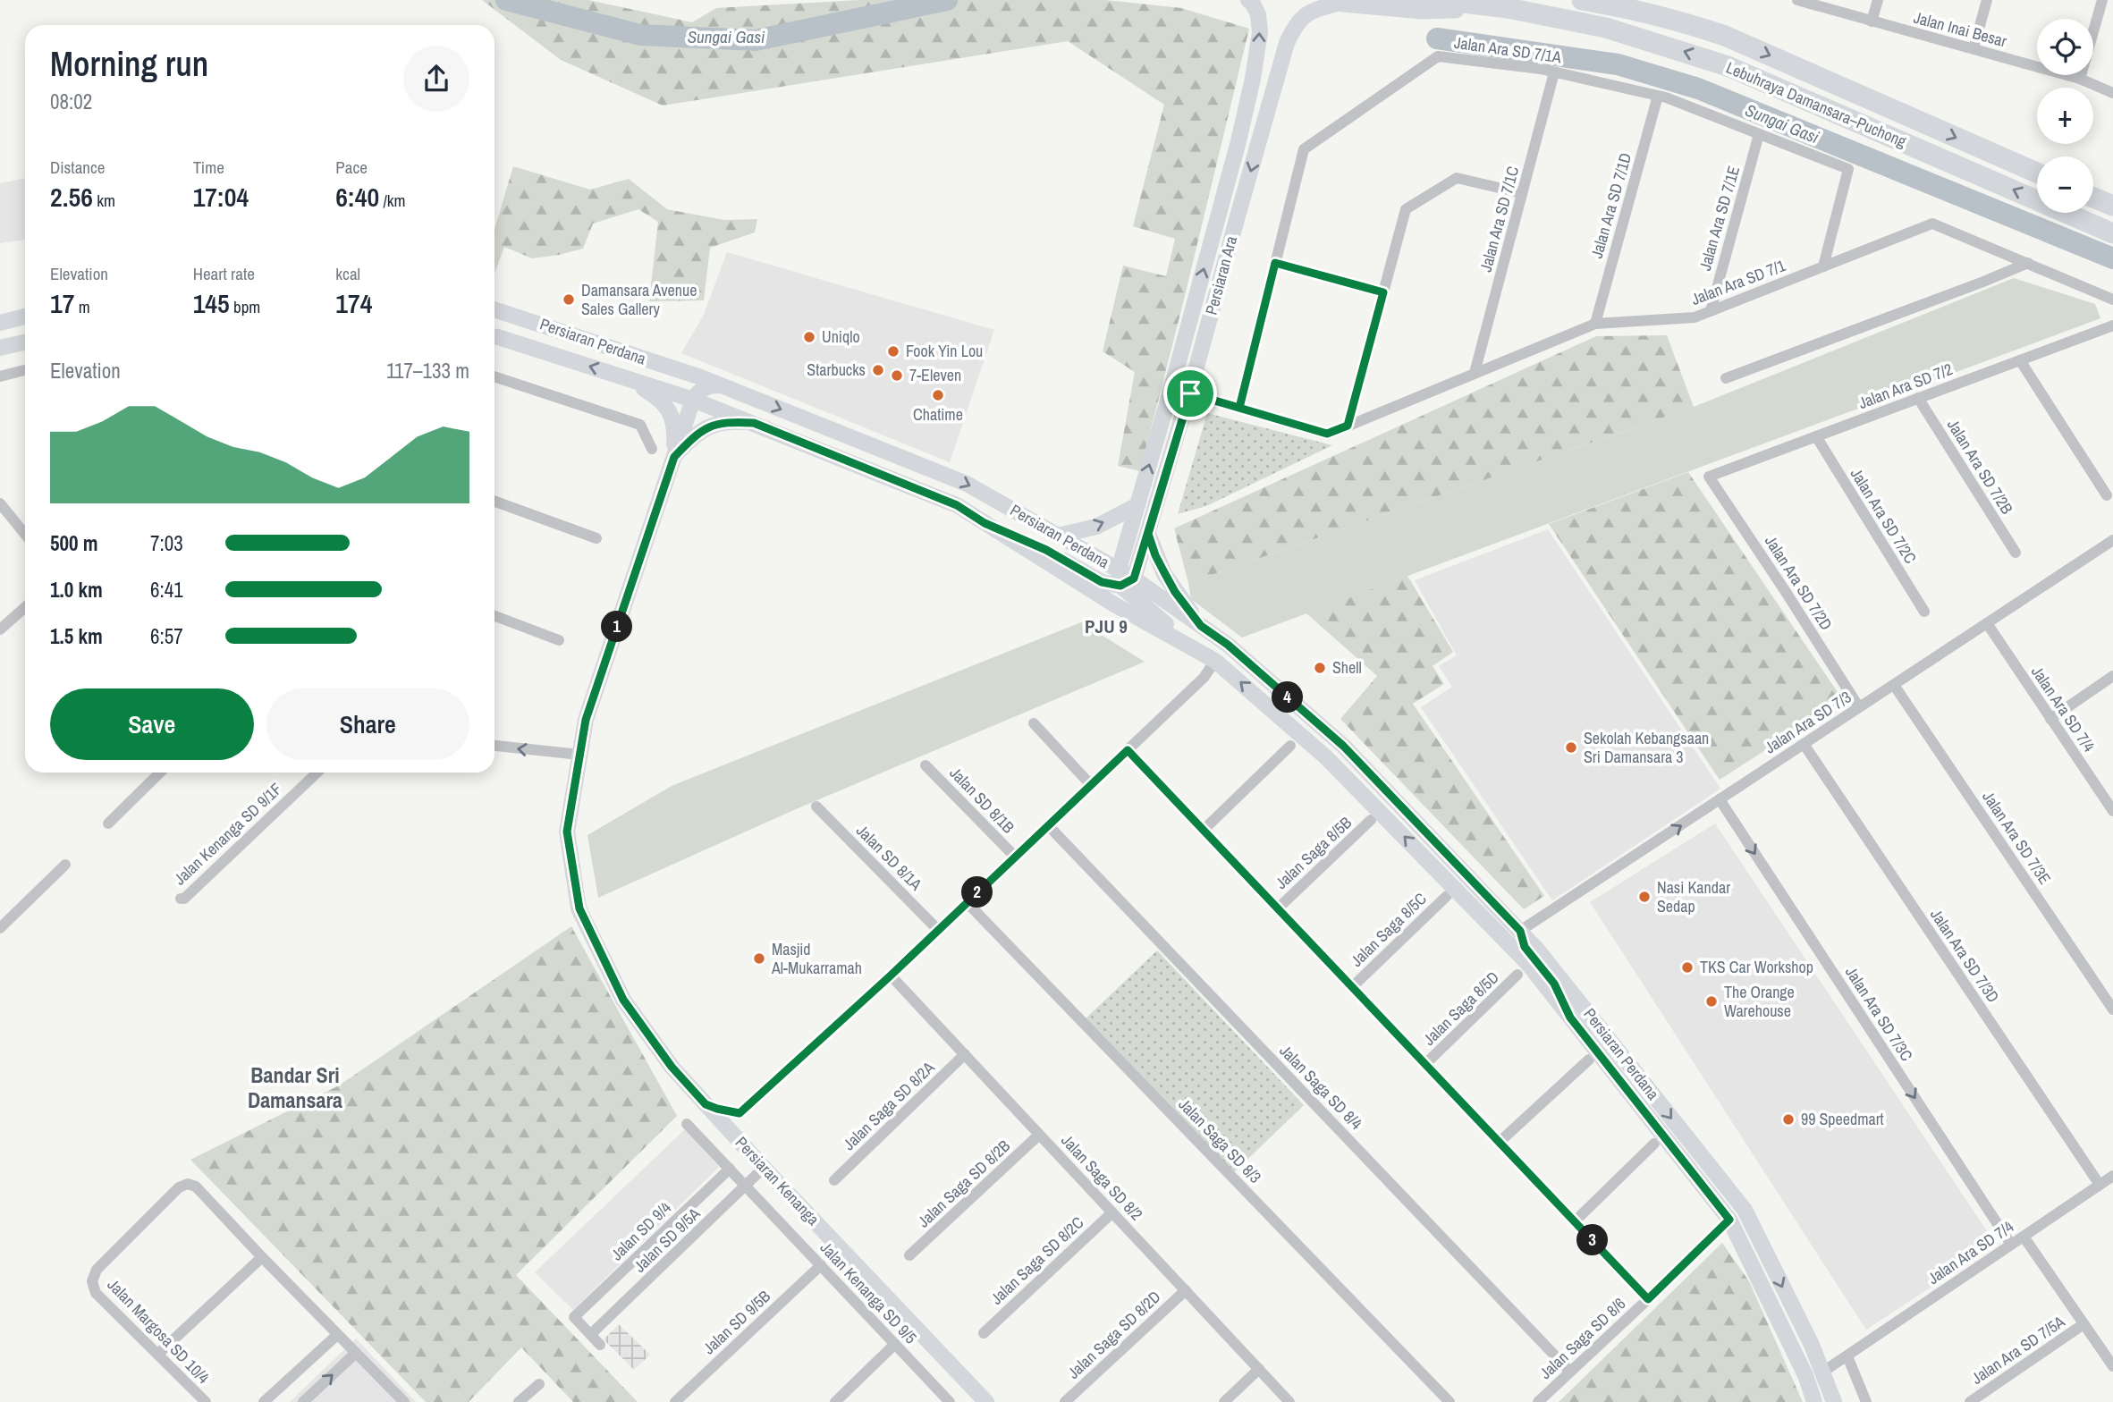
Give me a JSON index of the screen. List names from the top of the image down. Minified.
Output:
{"streets":{"highway":["Lebuhraya Damansara–Puchong"],"main road":["Persiaran Ara","Persiaran Perdana","Persiaran Kenanga"],"street":["Jalan Inai Besar","Jalan Ara SD 7/1A","Jalan Ara SD 7/1D","Jalan Ara SD 7/1E","Jalan Ara SD 7/1C","Jalan Ara SD 7/1","Jalan Ara SD 7/2","Jalan Ara SD 7/2B","Jalan Ara SD 7/2C","Jalan Ara SD 7/2D","Jalan Ara SD 7/4","Jalan Ara SD 7/3","Jalan SD 8/1B","Jalan Kenanga SD 9/1F","Jalan Ara SD 7/3E","Jalan Saga 8/5B","Jalan SD 8/1A","Jalan Saga 8/5C","Jalan Ara SD 7/3D","Jalan Saga 8/5D","Jalan Ara SD 7/3C","Jalan Saga SD 8/4","Jalan Saga SD 8/2A","Jalan Saga SD 8/3","Jalan Saga SD 8/2","Jalan Saga SD 8/2B","Jalan SD 9/4","Jalan SD 9/5A","Jalan Saga SD 8/2C","Jalan Kenanga SD 9/5","Jalan SD 9/5B","Jalan Margosa SD 10/4","Jalan Saga SD 8/2D","Jalan Saga SD 8/6","Jalan Ara SD 7/5A"]},"crossings":[["Jalan Ara SD 7/1A","Jalan Ara SD 7/1D"],["Jalan Ara SD 7/1A","Jalan Ara SD 7/1E"],["Jalan Ara SD 7/1A","Jalan Ara SD 7/1C"],["Jalan Ara SD 7/1A","Jalan Ara SD 7/1"],["Jalan Ara SD 7/1D","Jalan Ara SD 7/1"],["Jalan Ara SD 7/1E","Jalan Ara SD 7/1"],["Jalan Ara SD 7/1C","Jalan Ara SD 7/1"],["Persiaran Ara","Jalan Ara SD 7/1"],["Persiaran Ara","Persiaran Perdana"],["Persiaran Perdana","Jalan Ara SD 7/4"],["Persiaran Perdana","Jalan Ara SD 7/3"],["Persiaran Perdana","Jalan Saga 8/5C"],["Persiaran Perdana","Persiaran Kenanga"],["Persiaran Perdana","Jalan Saga SD 8/6"],["Jalan Ara SD 7/2","Jalan Ara SD 7/2B"],["Jalan Ara SD 7/2","Jalan Ara SD 7/2C"],["Jalan Ara SD 7/2","Jalan Ara SD 7/2D"],["Jalan Ara SD 7/2D","Jalan Ara SD 7/3"],["Jalan Ara SD 7/4","Jalan Ara SD 7/3"],["Jalan Ara SD 7/4","Jalan Ara SD 7/3D"],["Jalan Ara SD 7/4","Jalan Ara SD 7/3C"],["Jalan Ara SD 7/3","Jalan Ara SD 7/3E"],["Jalan Ara SD 7/3","Jalan Ara SD 7/3D"],["Jalan Ara SD 7/3","Jalan Ara SD 7/3C"],["Jalan Saga SD 8/4","Jalan Saga SD 8/6"],["Jalan Saga SD 8/2A","Jalan Saga SD 8/2"],["Jalan Saga SD 8/2","Jalan Saga SD 8/2B"],["Jalan Saga SD 8/2","Jalan Saga SD 8/2C"],["Jalan Saga SD 8/2","Jalan Saga SD 8/2D"],["Persiaran Kenanga","Jalan SD 9/5A"],["Jalan SD 9/4","Jalan SD 9/5A"],["Jalan SD 9/4","Jalan Kenanga SD 9/5"],["Jalan SD 9/5A","Jalan Kenanga SD 9/5"],["Jalan Kenanga SD 9/5","Jalan SD 9/5B"]],"one_way":["Jalan Ara SD 7/3C"],"districts":["PJU 9","Bandar Sri Damansara"],"water":["Sungai Gasi"],"places":["Damansara Avenue Sales Gallery","Uniqlo","Fook Yin Lou","Starbucks","7-Eleven","Chatime","Shell","Sekolah Kebangsaan Sri Damansara 3","Nasi Kandar Sedap","Masjid Al-Mukarramah","TKS Car Workshop","The Orange Warehouse","99 Speedmart"],"page":{"map_buttons":["+","−"],"heading":["Morning run","08:02"],"stats":[["Distance","2.56 km"],["Time","17:04"],["Pace","6:40 /km"],["Elevation","17 m"],["Heart rate","145 bpm"],["kcal","174"]],"chart":["Elevation","117–133 m"],"list":[{"name":"500 m","note":"7:03"},{"name":"1.0 km","note":"6:41"},{"name":"1.5 km","note":"6:57"}],"pins":["1","4","2","3"],"buttons":["Save","Share"]}}
